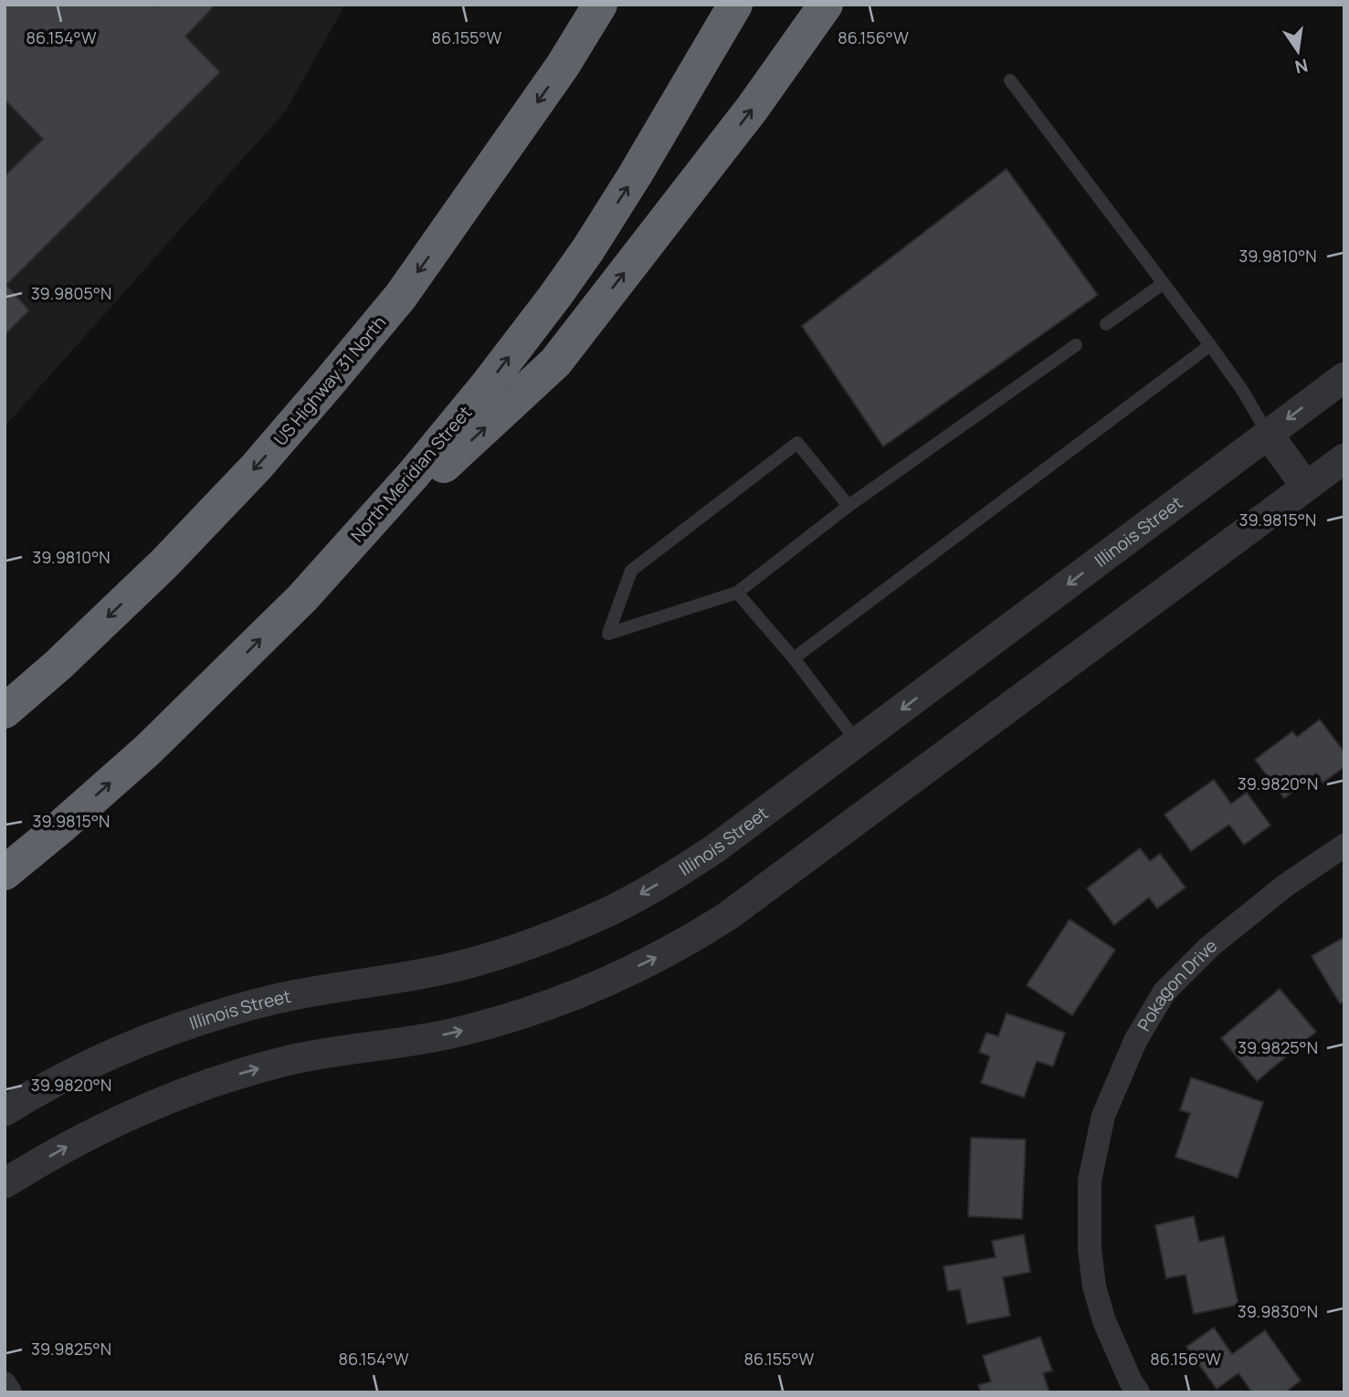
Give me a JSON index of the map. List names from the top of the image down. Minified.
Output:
{"streets":{"highway":["US Highway 31 North","North Meridian Street"],"street":["Illinois Street","Pokagon Drive"]},"north":"bottom","coordinates":["86.154°W","86.155°W","86.156°W","39.9810°N","39.9805°N","39.9815°N","39.9820°N","39.9825°N","39.9830°N"]}
